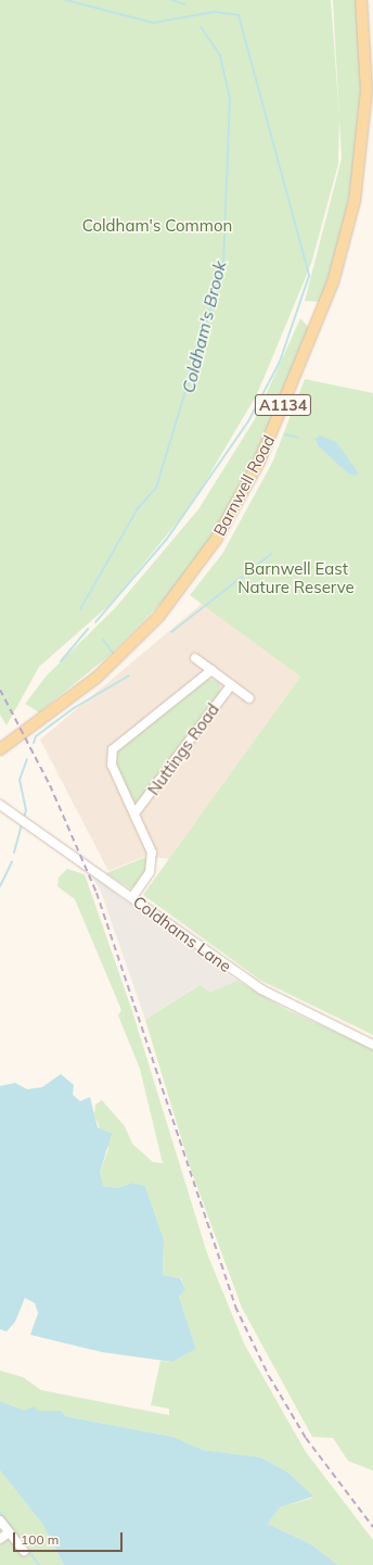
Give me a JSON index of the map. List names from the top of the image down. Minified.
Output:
{"streets":{"main road":["A1134","Barnwell Road"],"street":["Nuttings Road","Coldhams Lane"]},"crossings":[["Nuttings Road","Coldhams Lane"]],"water":["Coldham's Brook"],"parks":["Coldham's Common","Barnwell East Nature Reserve"],"scale_bar":"100 m"}
